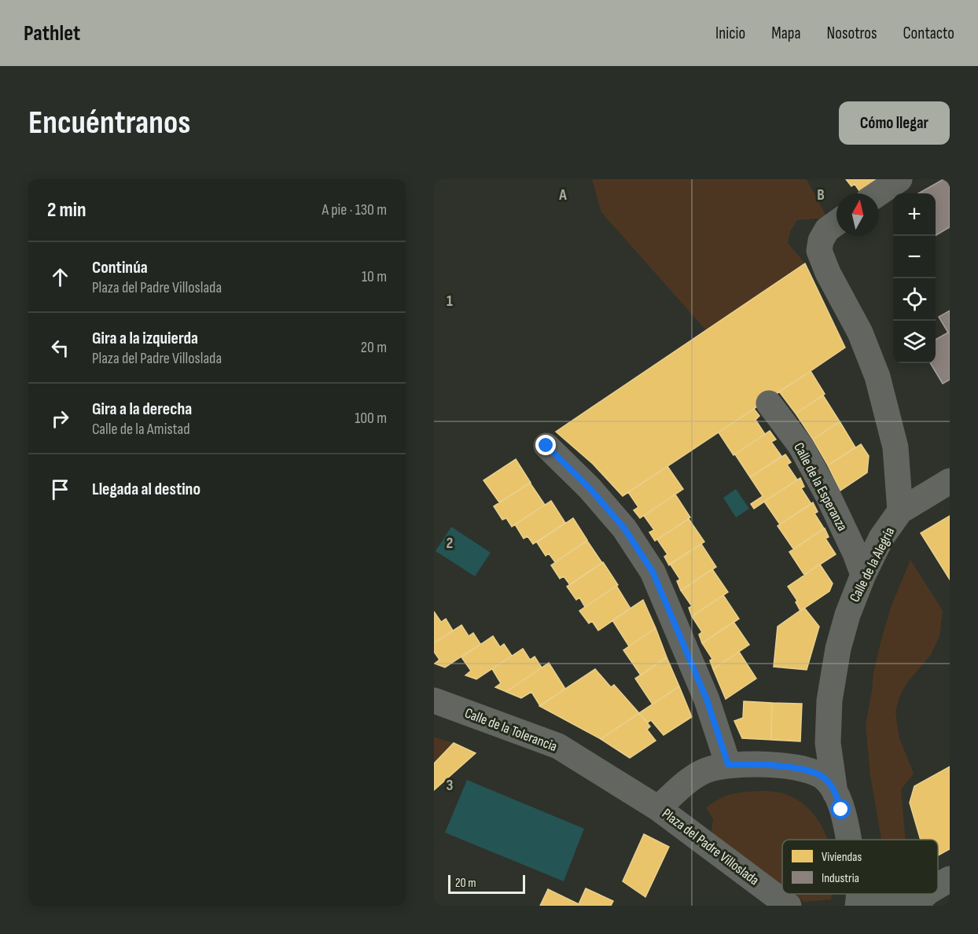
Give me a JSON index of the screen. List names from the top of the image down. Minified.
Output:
{"streets":{"street":["Calle de la Esperanza","Calle de la Alegría","Calle de la Tolerancia","Plaza del Padre Villoslada"]},"crossings":[["Calle de la Esperanza","Calle de la Alegría"],["Calle de la Alegría","Plaza del Padre Villoslada"],["Calle de la Tolerancia","Plaza del Padre Villoslada"]],"legend":["Viviendas","Industria"],"scale_bar":"20 m","north":"top","page":{"header":"Pathlet","nav":["Inicio","Mapa","Nosotros","Contacto"],"buttons":"Cómo llegar","title":"Encuéntranos","heading":["2 min","A pie · 130 m"],"map_buttons":["+","−"],"list":[["Continúa","Plaza del Padre Villoslada","10 m"],["Gira a la izquierda","Plaza del Padre Villoslada","20 m"],["Gira a la derecha","Calle de la Amistad","100 m"],"Llegada al destino"],"scale":"20 m"},"grid":{"columns":["A","B"],"rows":["1","2","3"]}}
